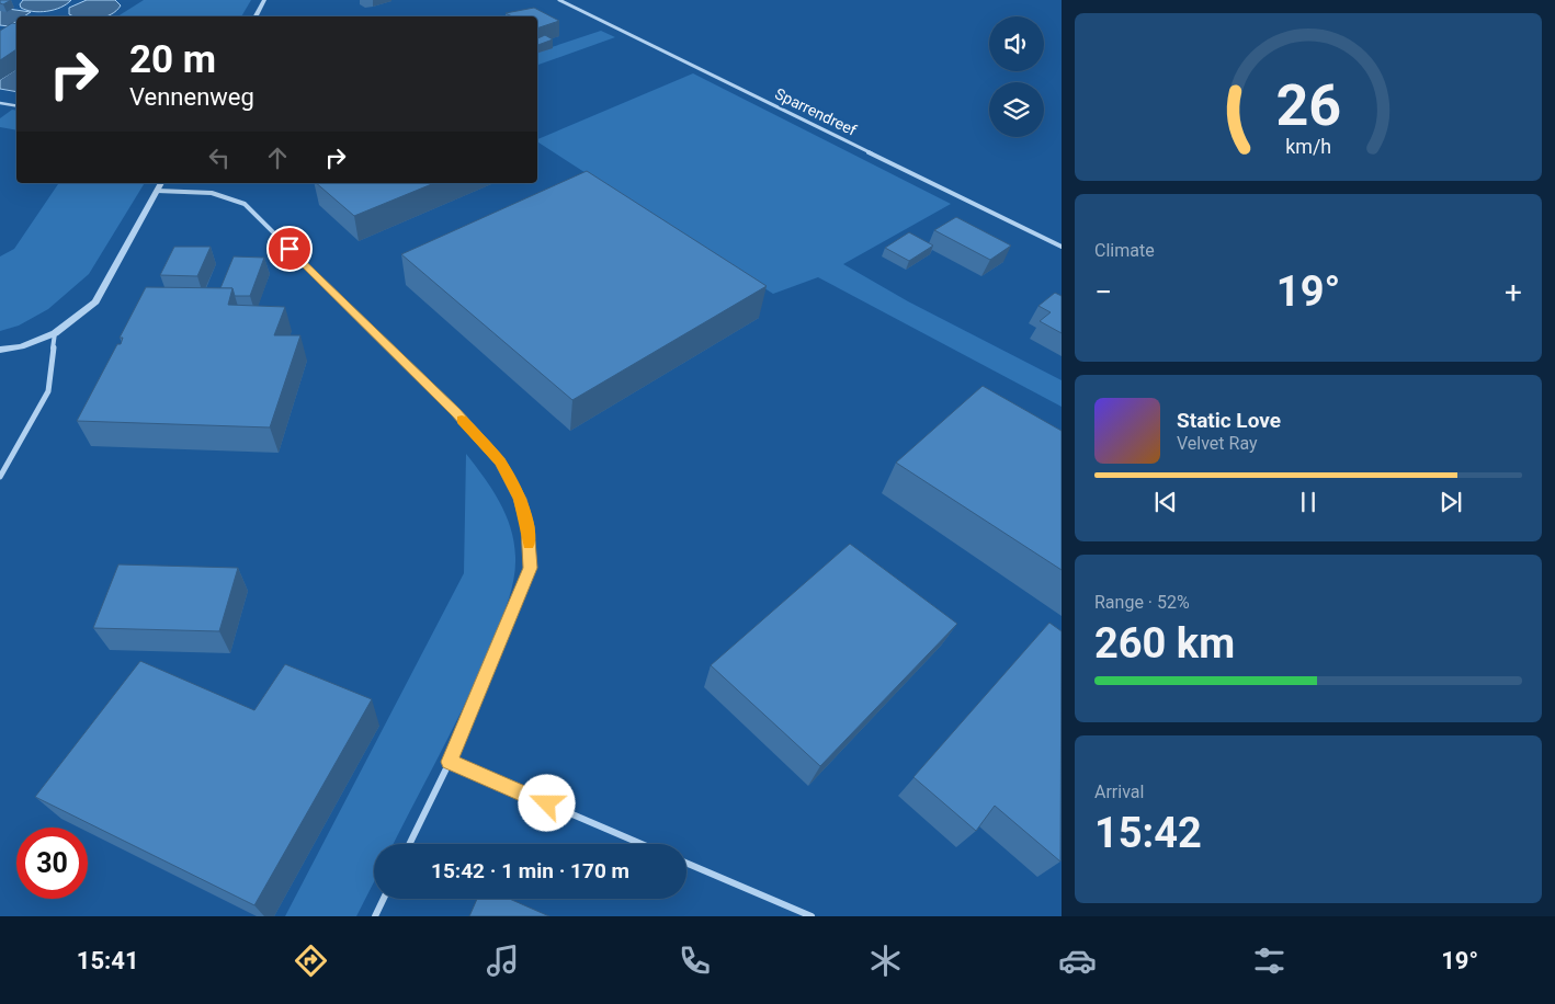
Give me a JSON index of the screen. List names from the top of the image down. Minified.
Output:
{"streets":{"street":["Sparrendreef"]},"page":{"turn":["20 m","Vennenweg"],"tile":["Climate",["Range · 52%","260 km"],["Arrival","15:42"]],"heat":["−","19°","+"],"song":["Static Love","Velvet Ray"],"limit":"30","trip":"15:42 · 1 min · 170 m","tabs":["15:41","19°"],"gauge":["26","km/h"]}}
